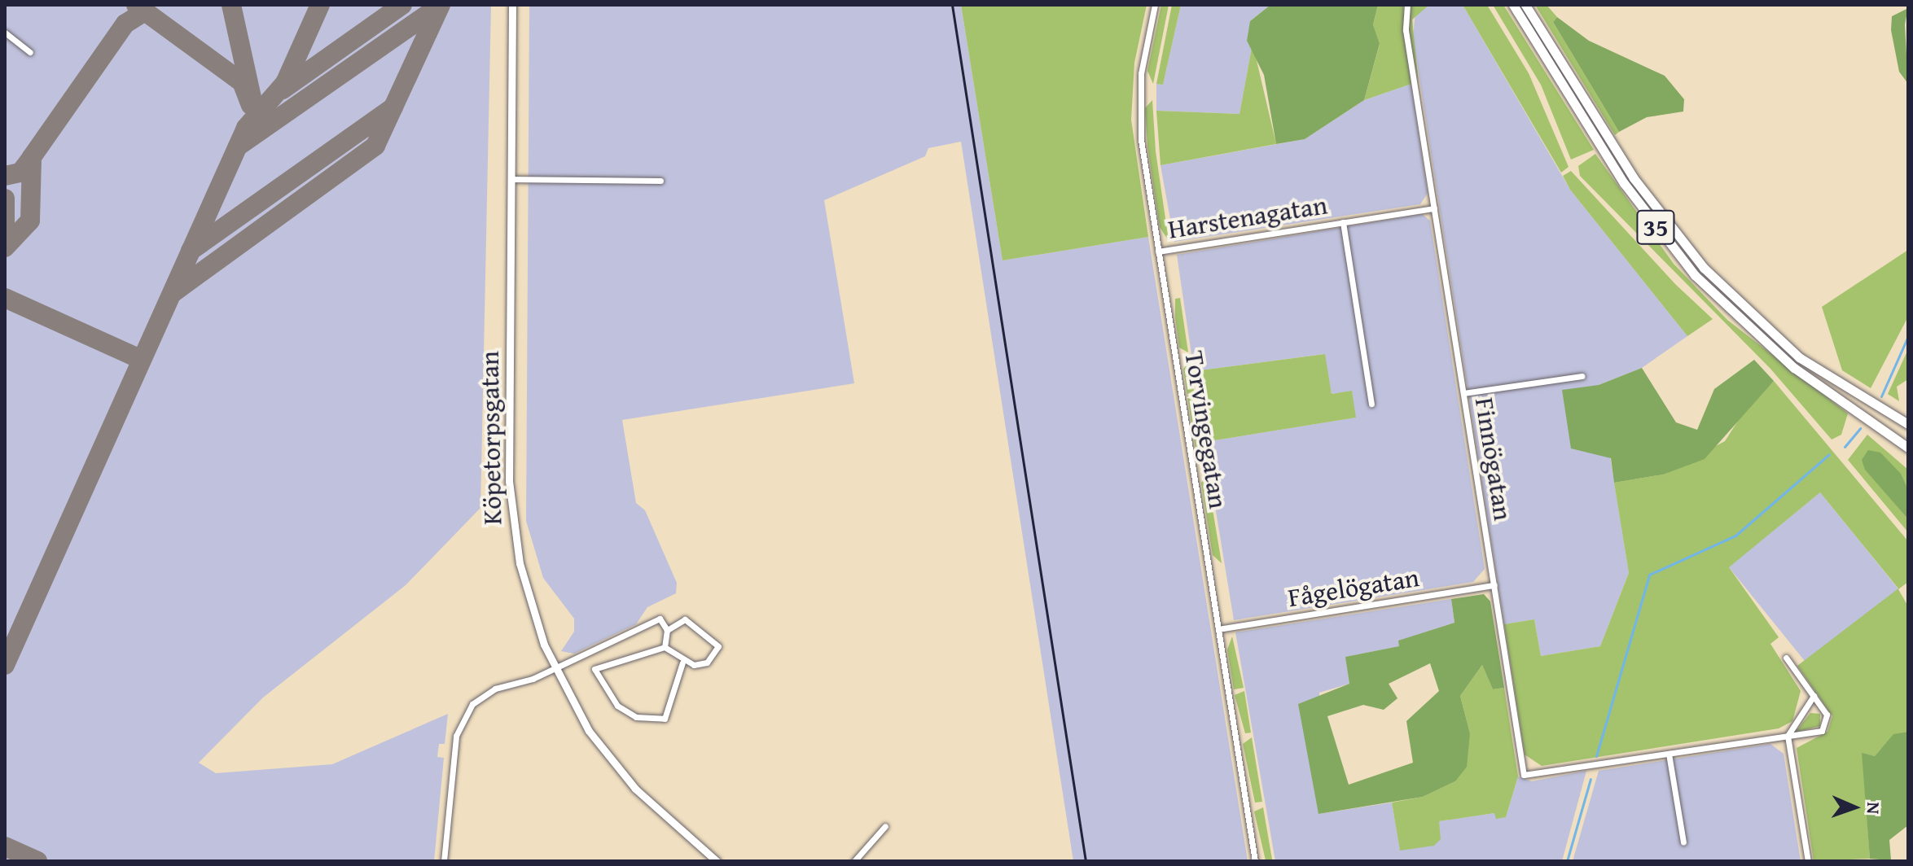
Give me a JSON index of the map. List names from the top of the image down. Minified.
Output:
{"streets":{"main road":["35"],"street":["Harstenagatan","Torvingegatan","Köpetorpsgatan","Finnögatan","Fågelögatan"]},"crossings":[["Harstenagatan","Torvingegatan"],["Harstenagatan","Finnögatan"],["Torvingegatan","Fågelögatan"],["Finnögatan","Fågelögatan"]],"north":"right"}
